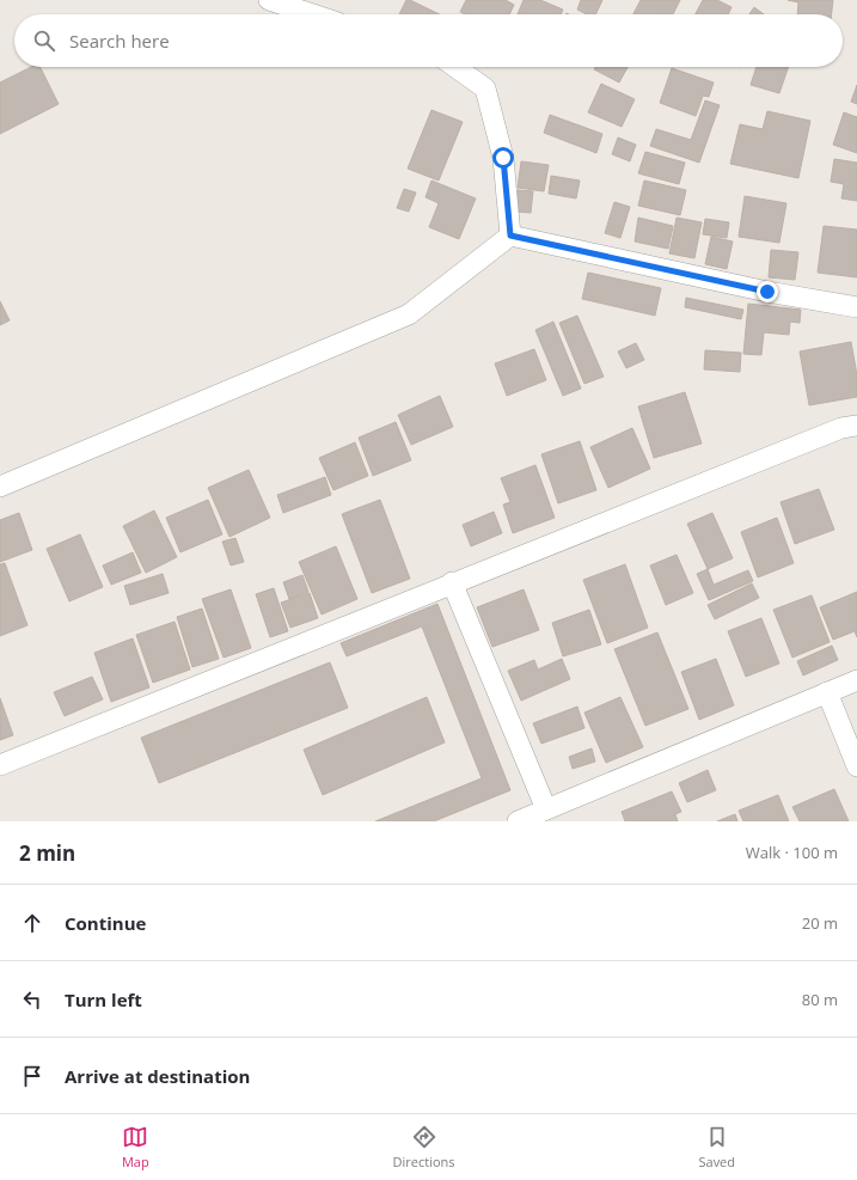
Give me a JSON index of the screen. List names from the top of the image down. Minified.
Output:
{"page":{"search":"Search here","heading":["2 min","Walk · 100 m"],"list":[["Continue","20 m"],["Turn left","80 m"],"Arrive at destination"],"nav":["Map","Directions","Saved"]}}
